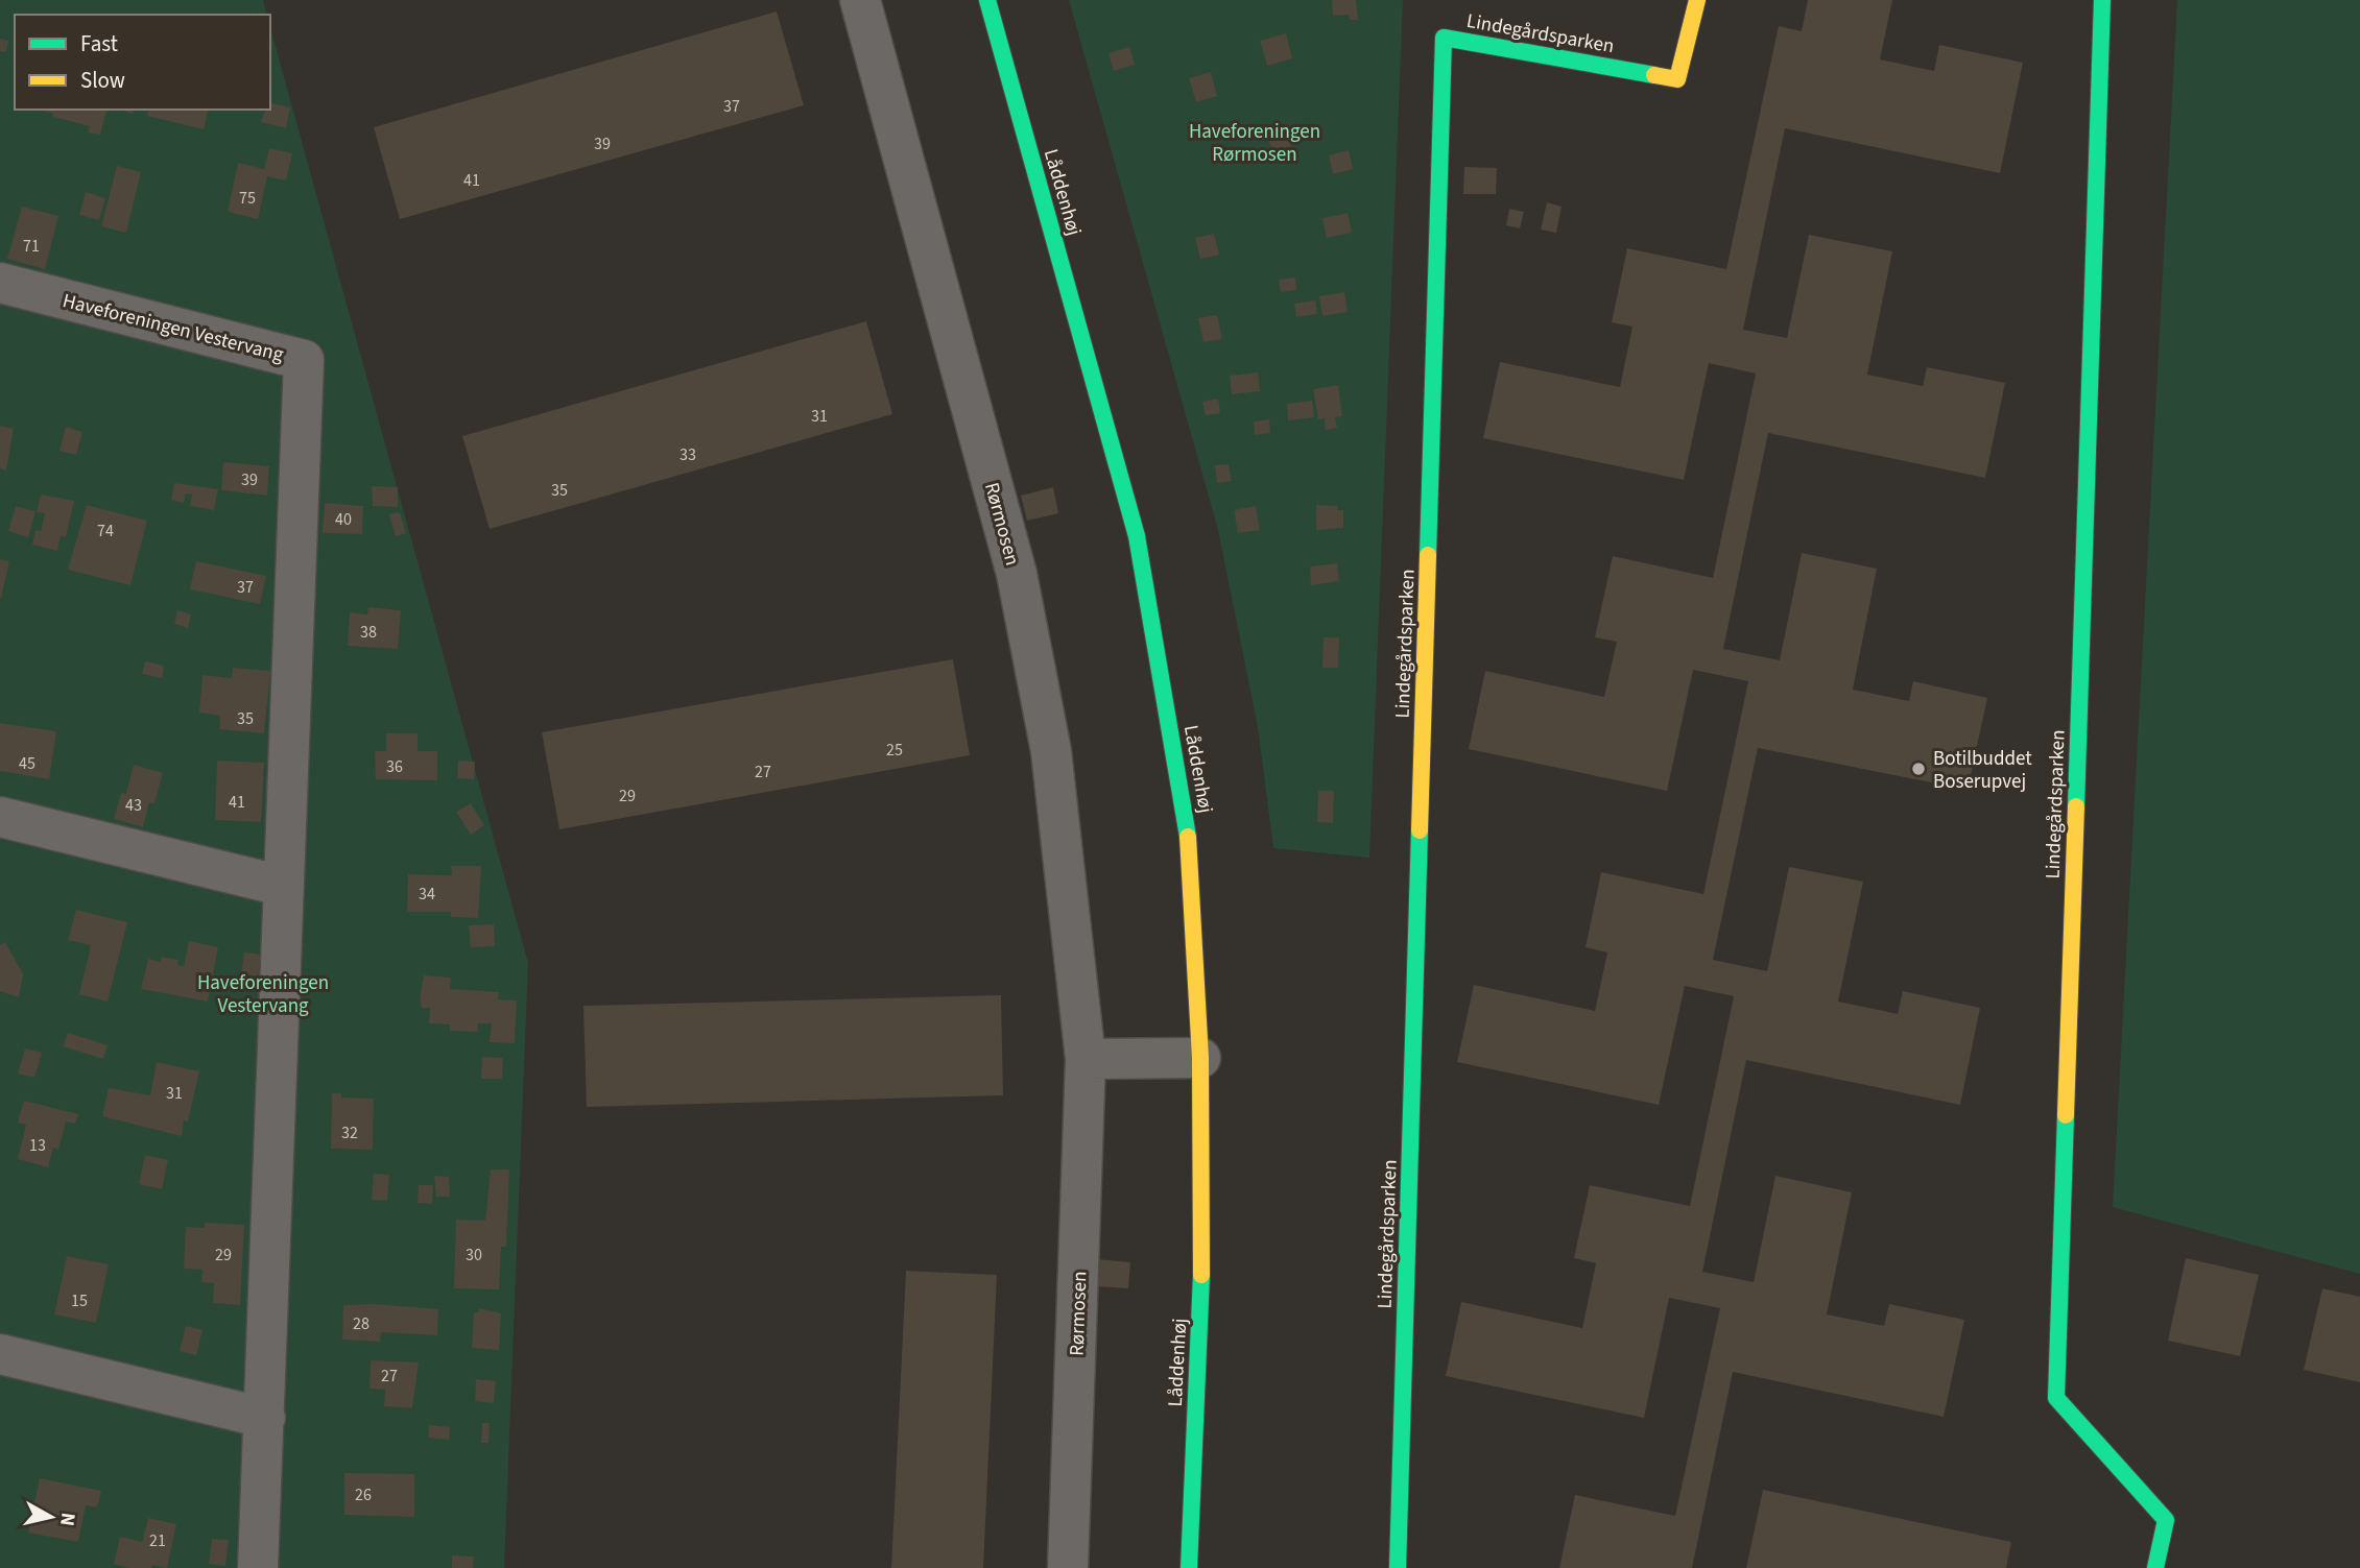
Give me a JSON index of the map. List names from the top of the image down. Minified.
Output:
{"streets":{"street":["Lindegårdsparken","Låddenhøj","Haveforeningen Vestervang","Rørmosen"]},"parks":["Haveforeningen Rørmosen","Haveforeningen Vestervang"],"places":["Botilbuddet Boserupvej"],"house_numbers":["37","39","41","75","71","31","33","39","35","40","74","37","38","35","25","45","36","27","29","41","43","34","31","32","13","29","30","15","28","27","26","21"],"legend":["Fast","Slow"],"north":"right"}
